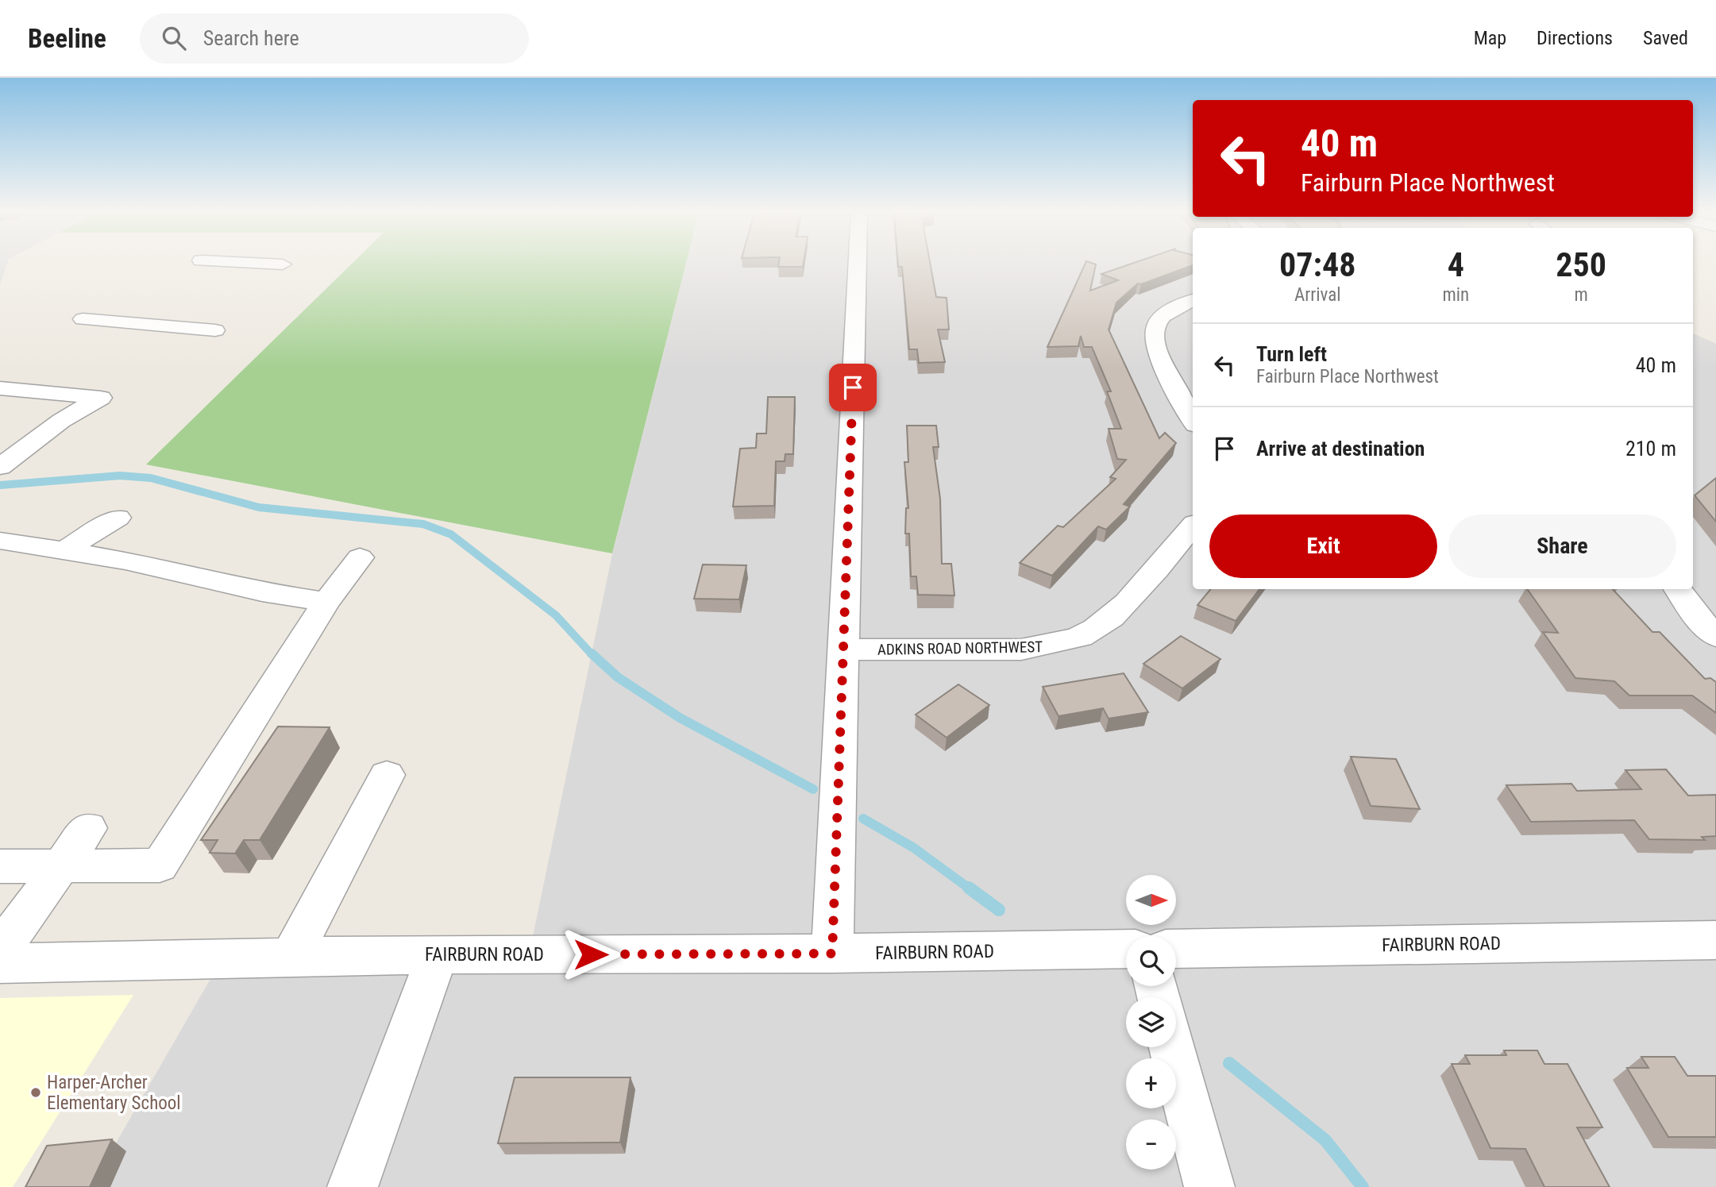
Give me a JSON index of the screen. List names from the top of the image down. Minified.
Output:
{"streets":{"street":["ADKINS ROAD NORTHWEST","FAIRBURN ROAD"]},"places":["Harper-Archer Elementary School"],"north":"right","page":{"header":"Beeline","search":"Search here","nav":["Map","Directions","Saved"],"turn":["40 m","Fairburn Place Northwest"],"eta":["07:48","Arrival","4","min","250","m"],"list":[{"name":"Turn left","note":"Fairburn Place Northwest","value":"40 m"},{"name":"Arrive at destination","value":"210 m"}],"buttons":["Exit","Share"],"map_buttons":["+","−"]}}
